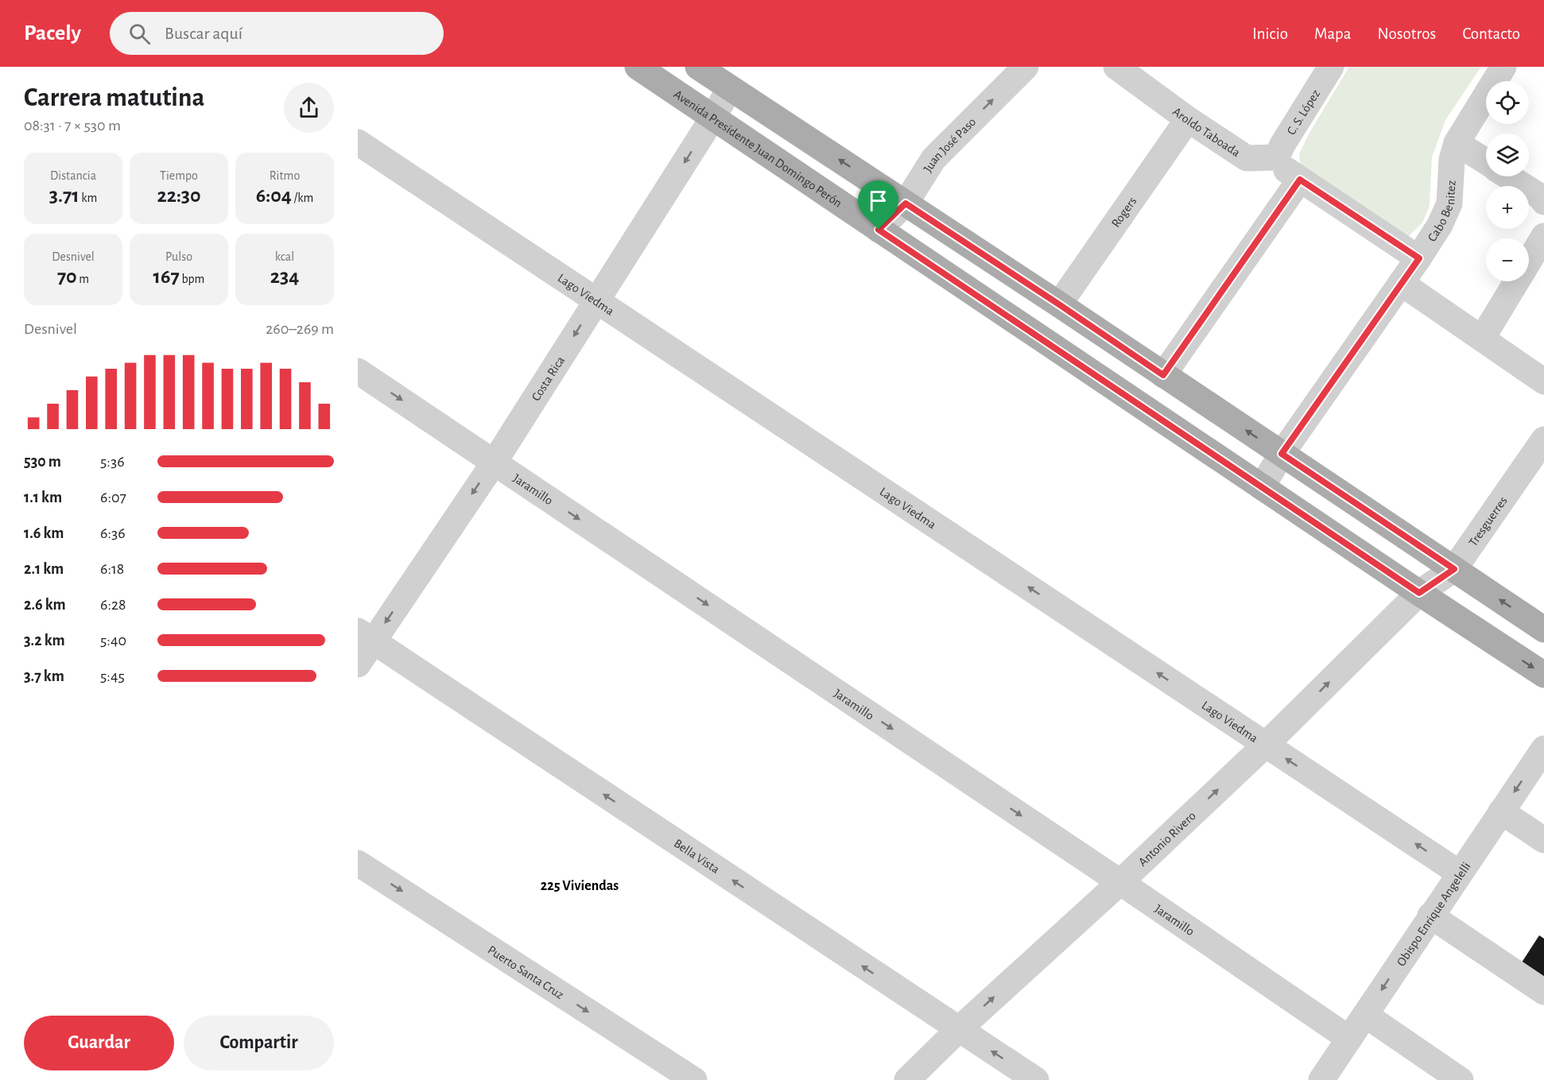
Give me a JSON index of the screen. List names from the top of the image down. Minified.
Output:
{"streets":{"main road":["Avenida Presidente Juan Domingo Perón"],"street":["C. S. López","Aroldo Taboada","Juan José Paso","Cabo Benitez","Rogers","Lago Viedma","Costa Rica","Jaramillo","Tresguerres","Antonio Rivero","Bella Vista","Obispo Enrique Angelelli","Puerto Santa Cruz"]},"crossings":[["C. S. López","Aroldo Taboada"],["Aroldo Taboada","Rogers"],["Juan José Paso","Avenida Presidente Juan Domingo Perón"],["Avenida Presidente Juan Domingo Perón","Cabo Benitez"],["Avenida Presidente Juan Domingo Perón","Costa Rica"],["Avenida Presidente Juan Domingo Perón","Tresguerres"],["Avenida Presidente Juan Domingo Perón","Antonio Rivero"],["Lago Viedma","Costa Rica"],["Lago Viedma","Antonio Rivero"],["Lago Viedma","Obispo Enrique Angelelli"],["Costa Rica","Jaramillo"],["Costa Rica","Bella Vista"],["Jaramillo","Antonio Rivero"],["Jaramillo","Obispo Enrique Angelelli"],["Tresguerres","Antonio Rivero"],["Antonio Rivero","Bella Vista"]],"one_way":["Juan José Paso","Lago Viedma","Costa Rica","Jaramillo","Antonio Rivero","Bella Vista","Obispo Enrique Angelelli","Puerto Santa Cruz"],"districts":["225 Viviendas"],"page":{"header":"Pacely","search":"Buscar aquí","nav":["Inicio","Mapa","Nosotros","Contacto"],"heading":["Carrera matutina","08:31 · 7 × 530 m"],"map_buttons":["+","−"],"stats":[["Distancia","3.71 km"],["Tiempo","22:30"],["Ritmo","6:04 /km"],["Desnivel","70 m"],["Pulso","167 bpm"],["kcal","234"]],"chart":["Desnivel","260–269 m"],"list":[{"name":"530 m","note":"5:36"},{"name":"1.1 km","note":"6:07"},{"name":"1.6 km","note":"6:36"},{"name":"2.1 km","note":"6:18"},{"name":"2.6 km","note":"6:28"},{"name":"3.2 km","note":"5:40"},{"name":"3.7 km","note":"5:45"}],"buttons":["Guardar","Compartir"]}}
